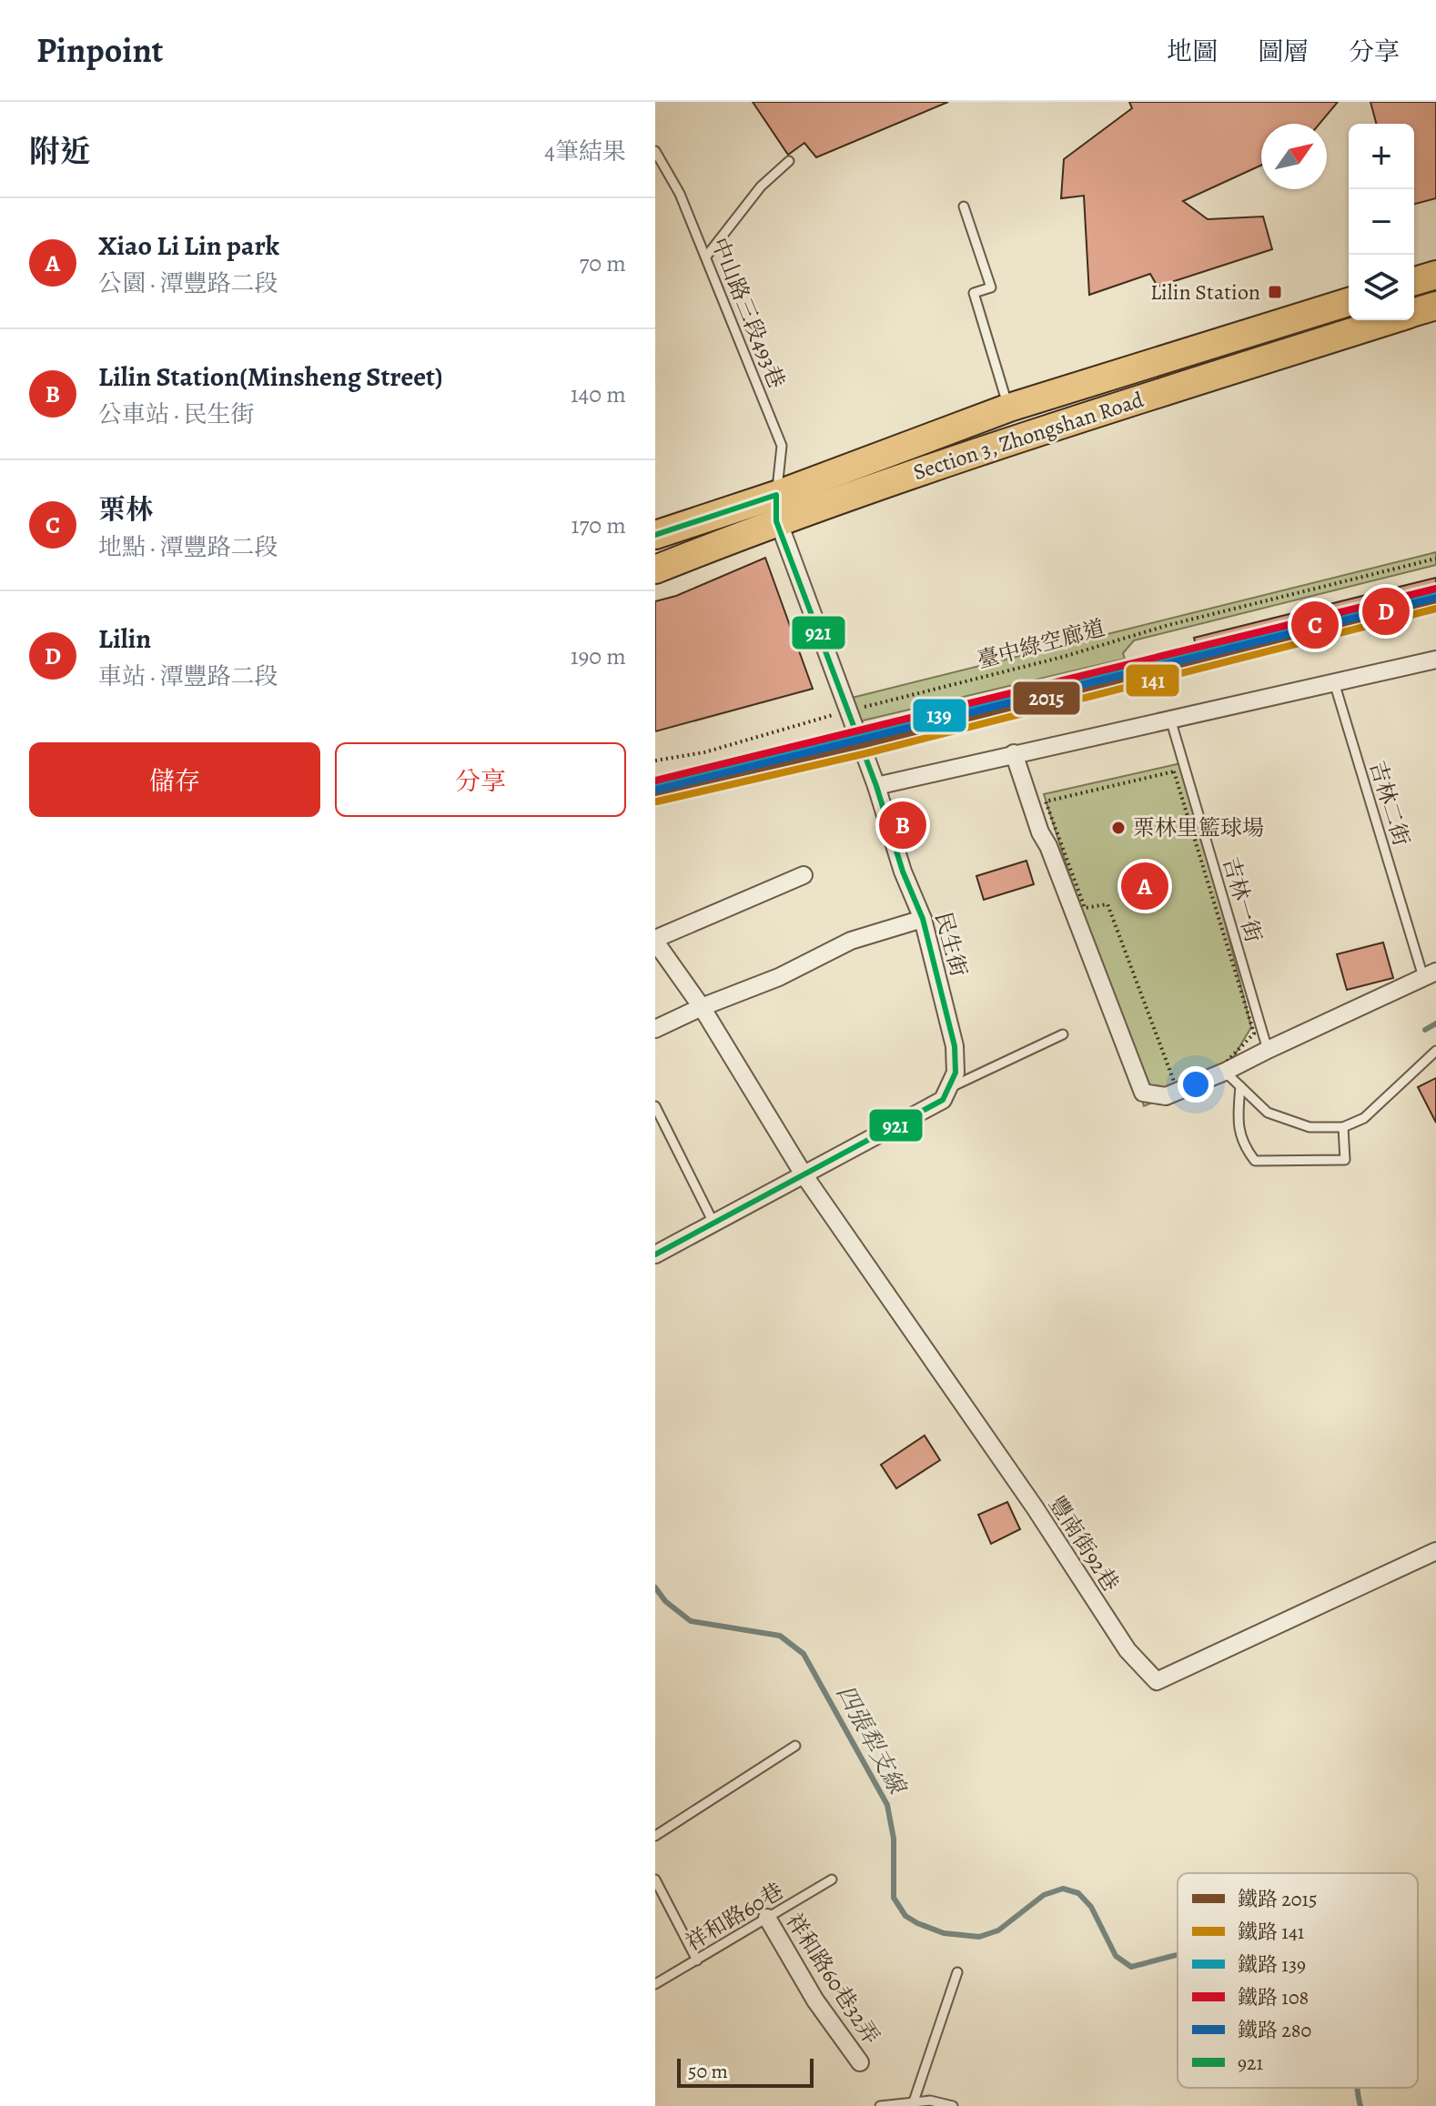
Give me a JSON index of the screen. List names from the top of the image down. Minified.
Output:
{"streets":{"main road":["Section 3, Zhongshan Road"],"street":["民生街","豐南街92巷","祥和路60巷32弄"],"lane":["中山路三段493巷","吉林二街","吉林一街","祥和路60巷"],"path":["臺中綠空廊道"]},"crossings":[["中山路三段493巷","Section 3, Zhongshan Road"],["中山路三段493巷","民生街"],["Section 3, Zhongshan Road","民生街"],["臺中綠空廊道","民生街"],["祥和路60巷","祥和路60巷32弄"]],"water":["四張犁支線"],"places":{"transit":["Lilin Station"],"other":["栗林里籃球場"]},"lines":["transit line 921","rail line 108","rail line 139","rail line 280","rail line 2015","rail line 141"],"legend":["鐵路 2015","鐵路 141","鐵路 139","鐵路 108","鐵路 280","921"],"scale_bar":"50 m","north":"top right","page":{"header":"Pinpoint","nav":["地圖","圖層","分享"],"heading":["附近","4筆結果"],"map_buttons":["+","−"],"list":[{"mark":"A","name":"Xiao Li Lin park","note":"公園 · 潭豐路二段","value":"70 m"},{"mark":"B","name":"Lilin Station(Minsheng Street)","note":"公車站 · 民生街","value":"140 m"},{"mark":"C","name":"栗林","note":"地點 · 潭豐路二段","value":"170 m"},{"mark":"D","name":"Lilin","note":"車站 · 潭豐路二段","value":"190 m"}],"pins":["D","C","B","A"],"buttons":["儲存","分享"],"scale":"50 m"}}
